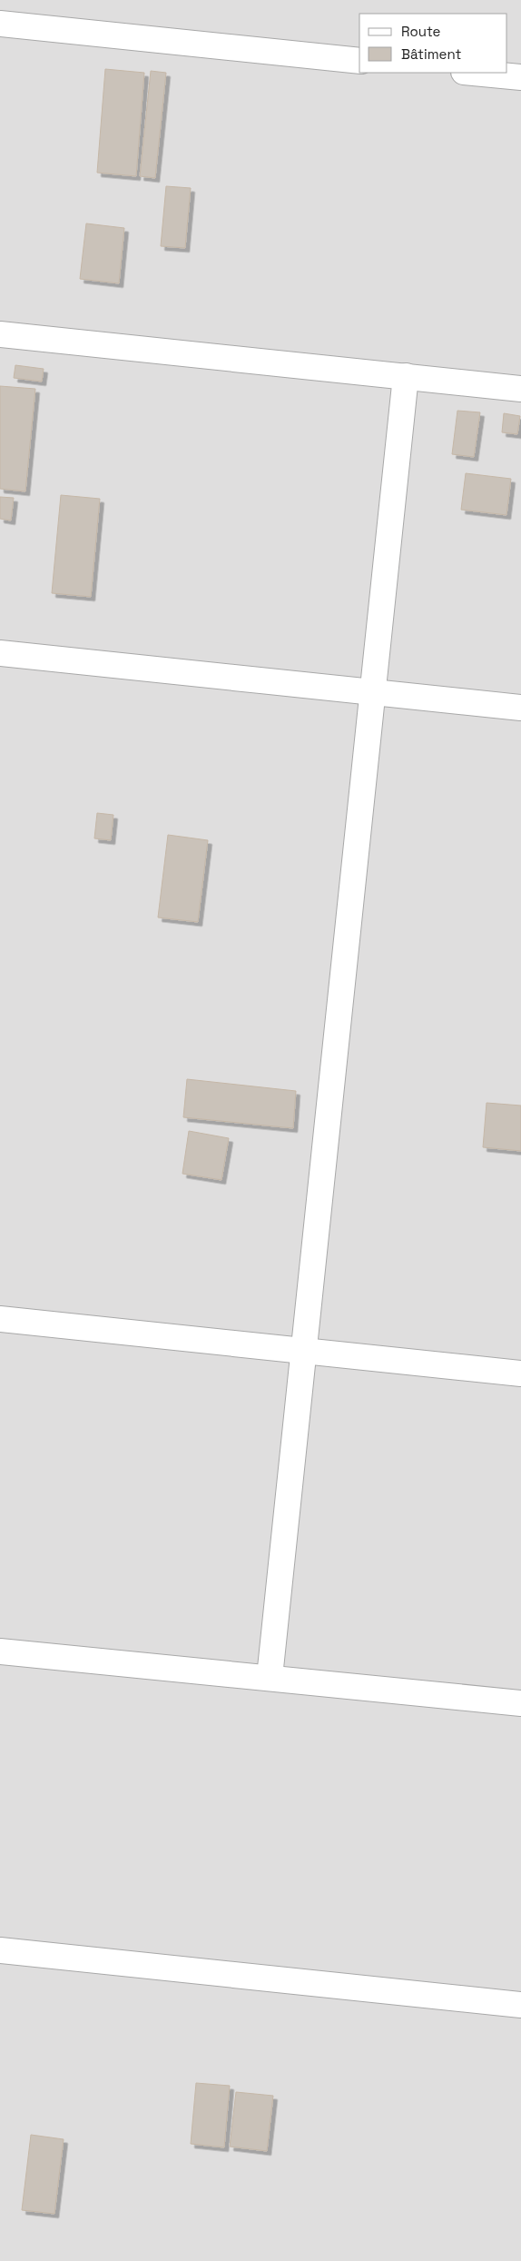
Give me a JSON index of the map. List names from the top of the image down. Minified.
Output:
{"legend":["Route","Bâtiment"]}
